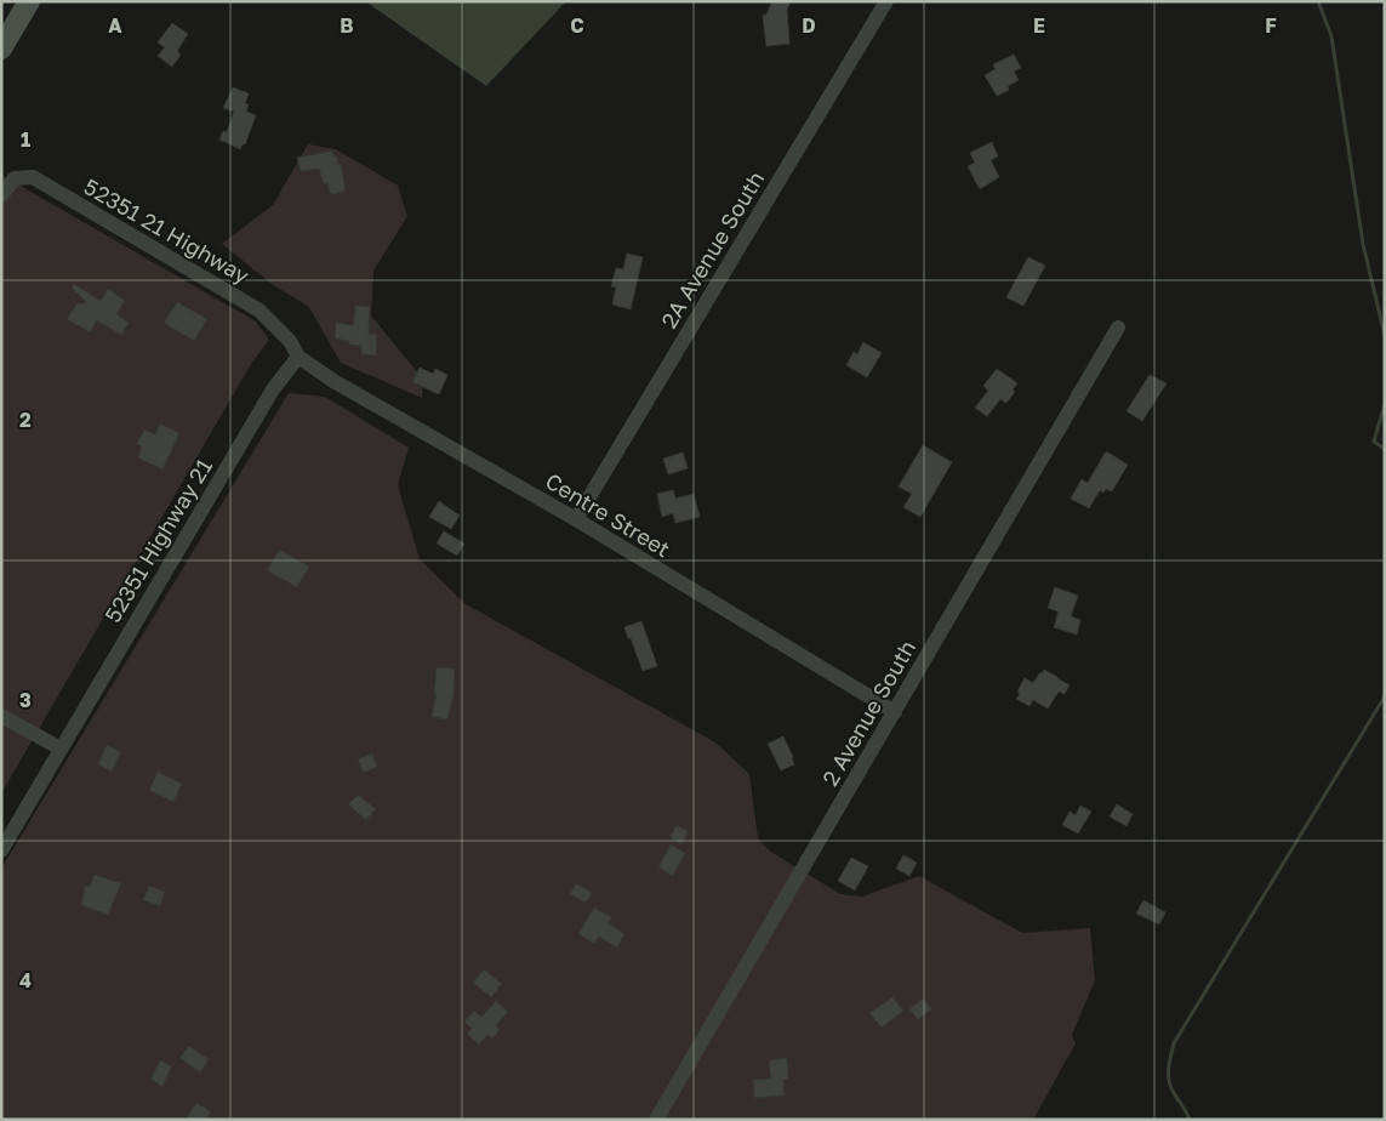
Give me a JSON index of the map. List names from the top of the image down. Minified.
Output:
{"streets":{"street":["52351 21 Highway","2A Avenue South","Centre Street","52351 Highway 21","2 Avenue South"]},"crossings":[["52351 21 Highway","Centre Street"],["52351 21 Highway","52351 Highway 21"],["2A Avenue South","Centre Street"],["Centre Street","52351 Highway 21"],["Centre Street","2 Avenue South"]],"grid":{"columns":["A","B","C","D","E","F"],"rows":["1","2","3","4"]}}
